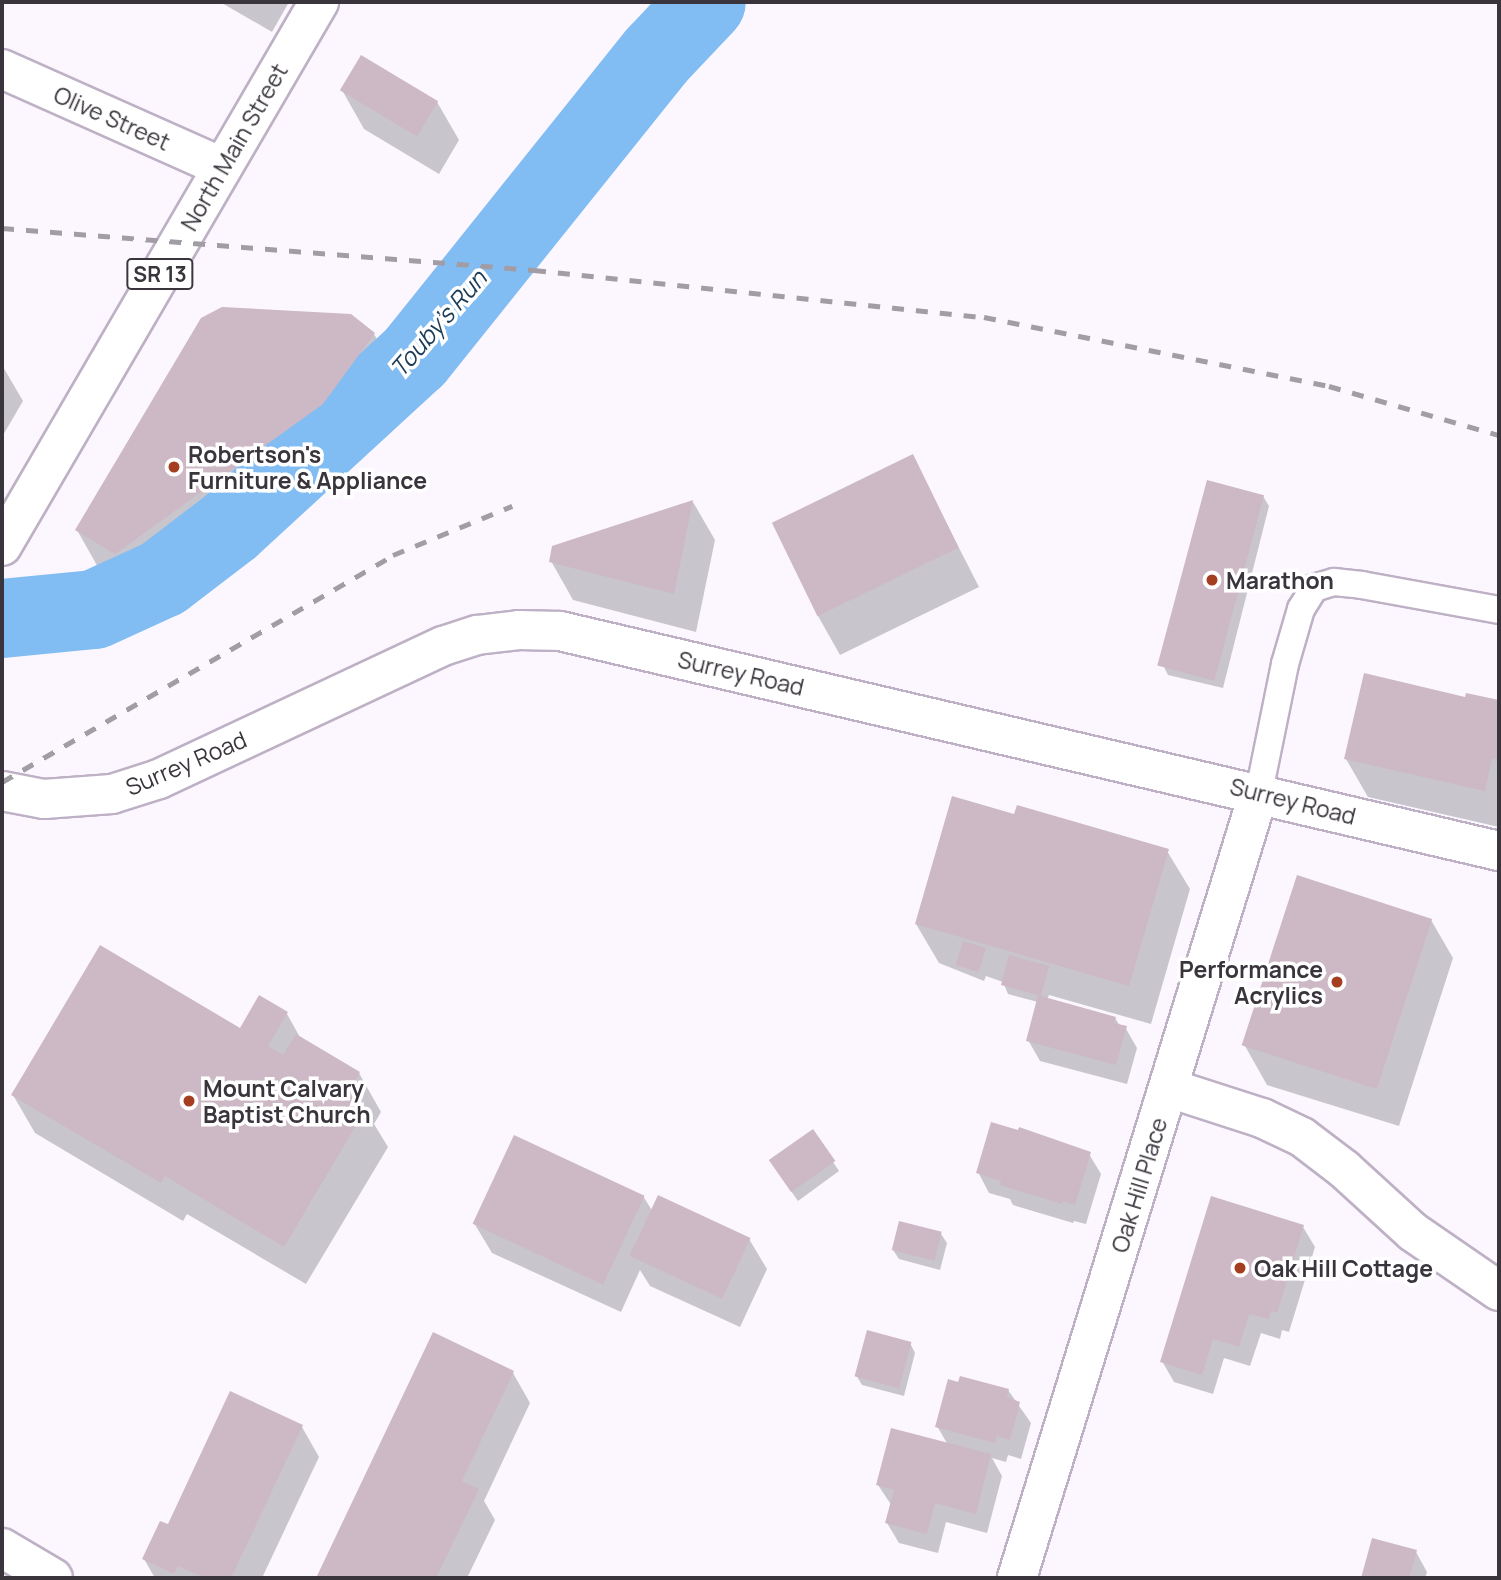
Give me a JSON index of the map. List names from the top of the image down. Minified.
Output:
{"streets":{"main road":["Olive Street","North Main Street","SR 13","Surrey Road","Oak Hill Place"]},"crossings":[["Olive Street","North Main Street"],["Surrey Road","Oak Hill Place"]],"water":["Touby's Run"],"places":["Robertson's Furniture & Appliance","Marathon","Performance Acrylics","Mount Calvary Baptist Church","Oak Hill Cottage"]}
